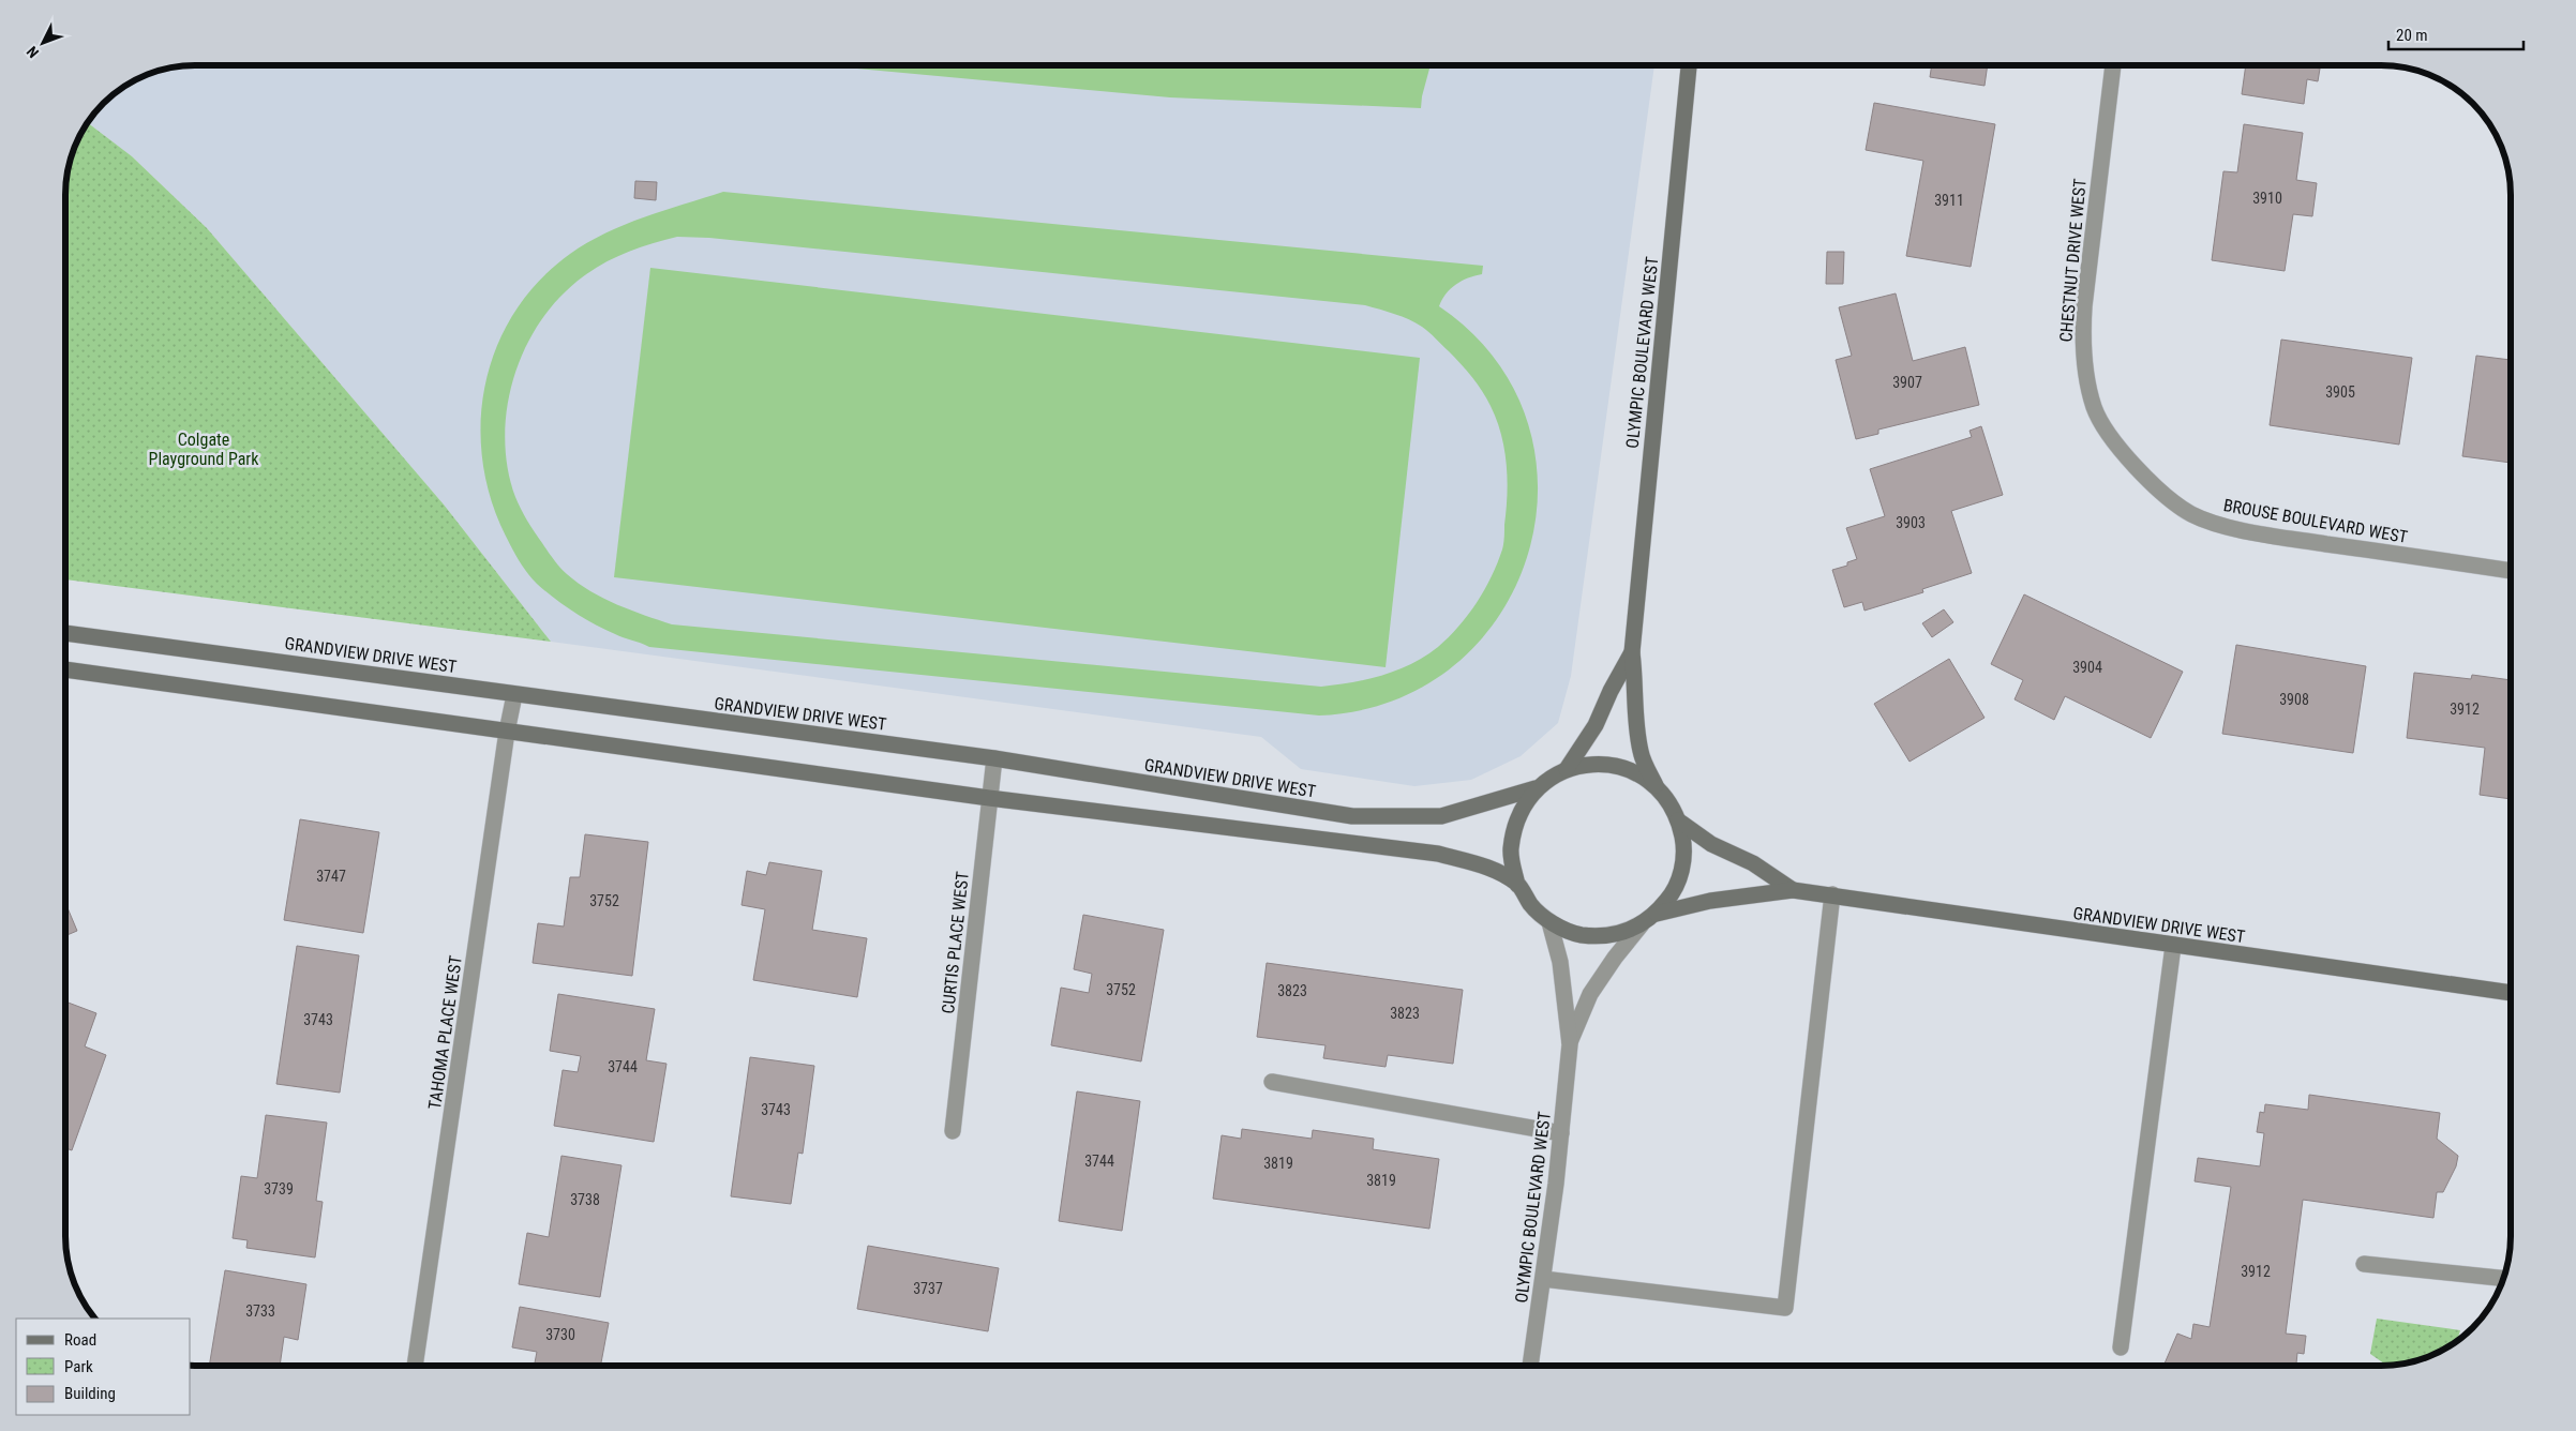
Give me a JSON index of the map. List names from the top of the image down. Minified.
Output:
{"streets":{"street":["CHESTNUT DRIVE WEST","OLYMPIC BOULEVARD WEST","BROUSE BOULEVARD WEST","GRANDVIEW DRIVE WEST","CURTIS PLACE WEST","TAHOMA PLACE WEST"]},"crossings":[["CHESTNUT DRIVE WEST","BROUSE BOULEVARD WEST"],["OLYMPIC BOULEVARD WEST","GRANDVIEW DRIVE WEST"],["GRANDVIEW DRIVE WEST","CURTIS PLACE WEST"],["GRANDVIEW DRIVE WEST","TAHOMA PLACE WEST"]],"parks":["Colgate Playground Park"],"house_numbers":["3910","3911","3907","3905","3903","3904","3908","3912","3747","3752","3752","3823","3823","3743","3744","3743","3744","3819","3819","3739","3738","3912","3737","3733","3730"],"legend":["Road","Park","Building"],"scale_bar":"20 m","north":"bottom left"}
